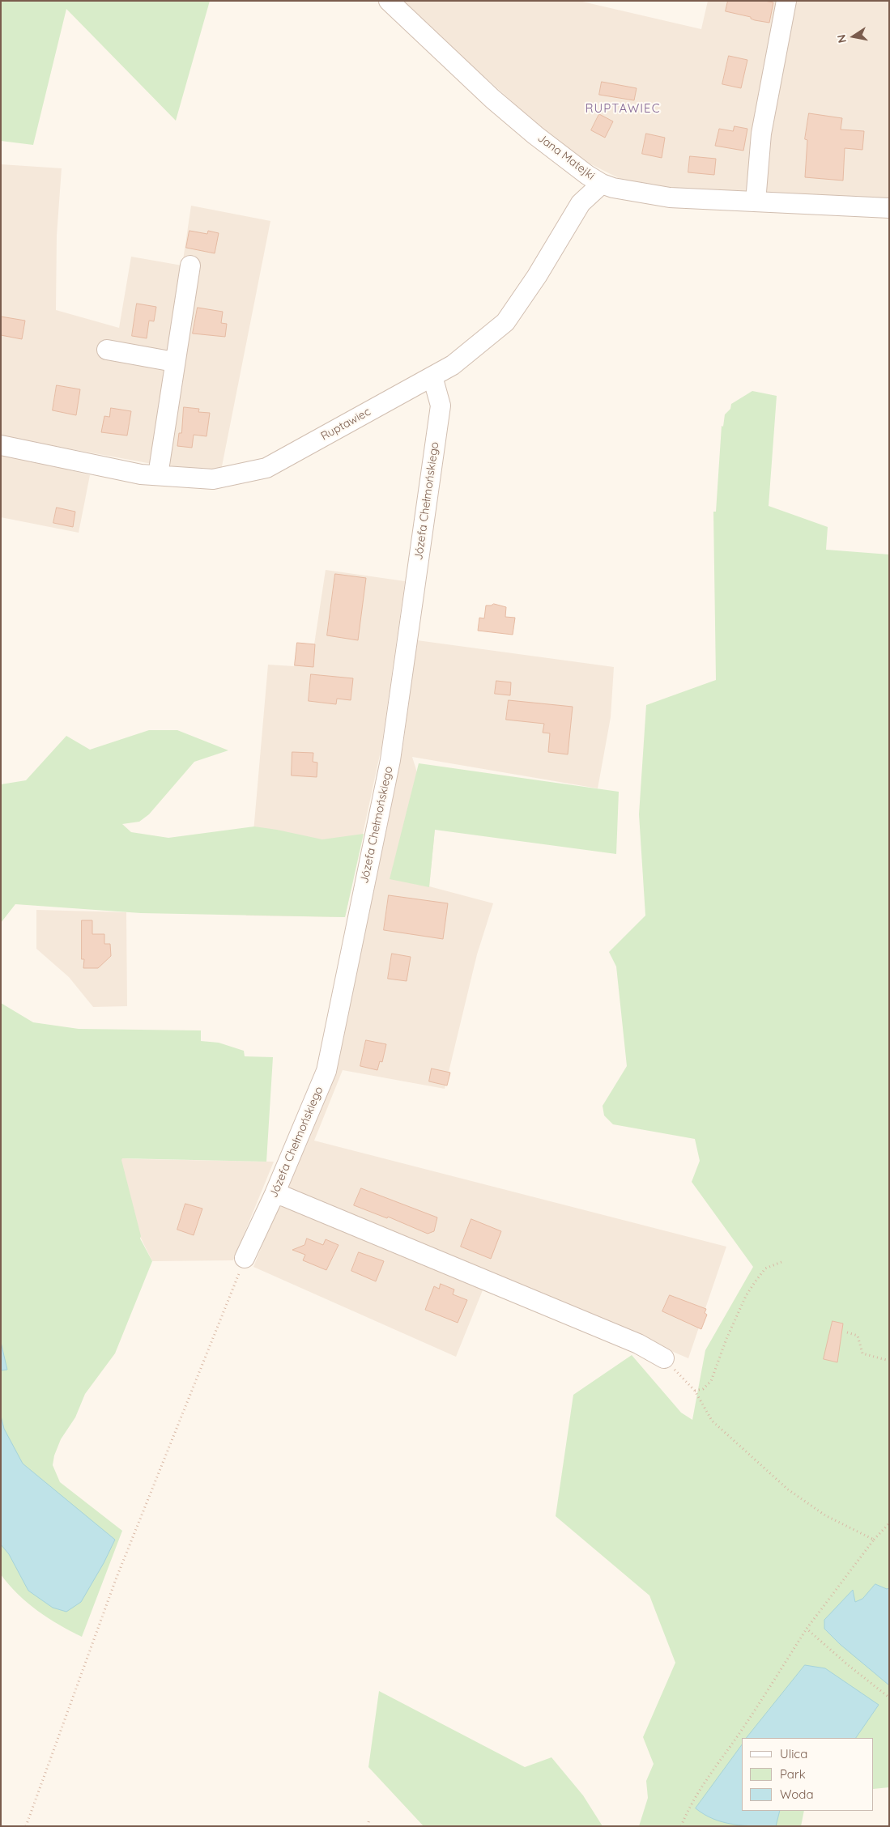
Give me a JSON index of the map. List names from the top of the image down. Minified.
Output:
{"streets":{"street":["Jana Matejki","Ruptawiec","Józefa Chełmońskiego"]},"crossings":[["Jana Matejki","Ruptawiec"],["Ruptawiec","Józefa Chełmońskiego"]],"districts":["RUPTAWIEC"],"legend":["Ulica","Park","Woda"],"north":"left"}
